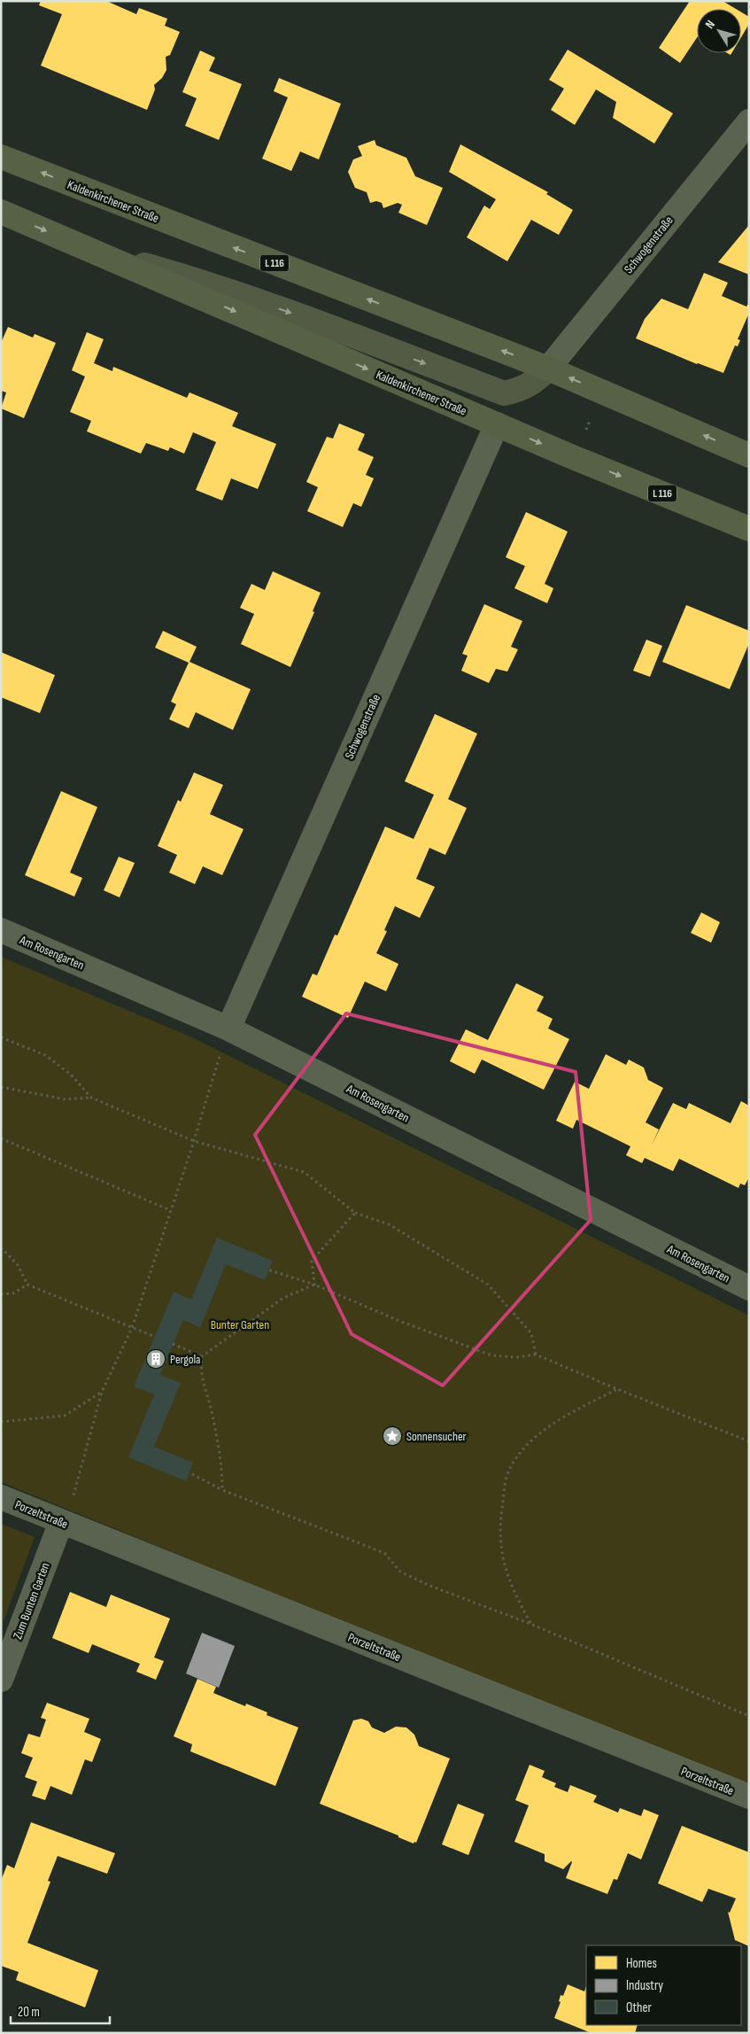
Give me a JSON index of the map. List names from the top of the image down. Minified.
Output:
{"streets":{"main road":["Kaldenkirchener Straße","L 116"],"street":["Schwogenstraße","Am Rosengarten","Porzeltstraße","Zum Bunten Garten"]},"crossings":[["Kaldenkirchener Straße","Schwogenstraße"],["Schwogenstraße","Am Rosengarten"],["Porzeltstraße","Zum Bunten Garten"]],"parks":["Bunter Garten"],"places":{"building":["Pergola"],"place":["Sonnensucher"]},"legend":["Homes","Industry","Other"],"scale_bar":"20 m","north":"top left"}
